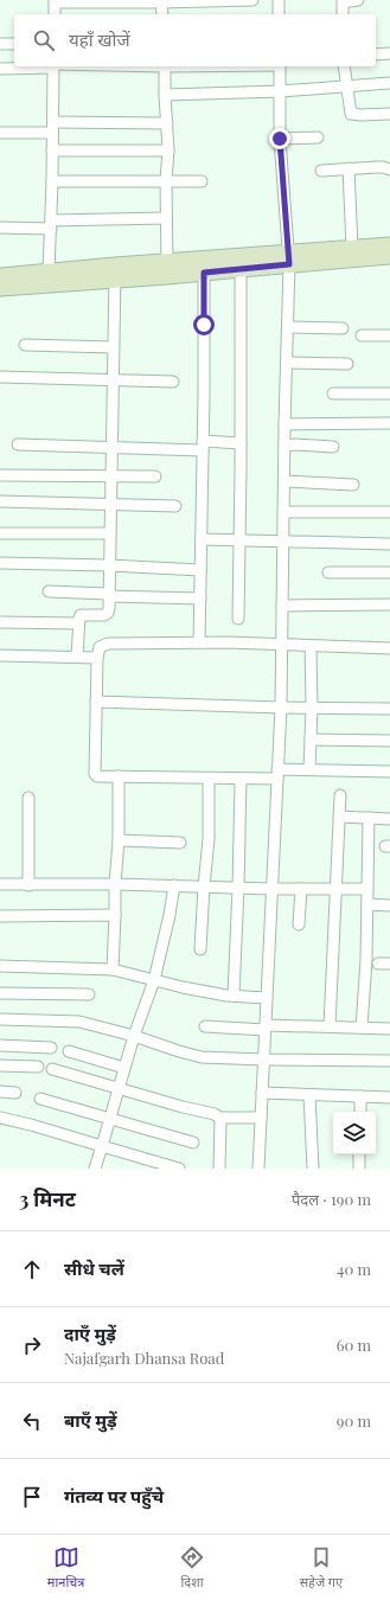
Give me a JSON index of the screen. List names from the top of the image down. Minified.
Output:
{"page":{"search":"यहाँ खोजें","heading":["3 मिनट","पैदल · 190 m"],"list":[["सीधे चलें","40 m"],["दाएँ मुड़ें","Najafgarh Dhansa Road","60 m"],["बाएँ मुड़ें","90 m"],"गंतव्य पर पहुँचे"],"nav":["मानचित्र","दिशा","सहेजे गए"]}}
